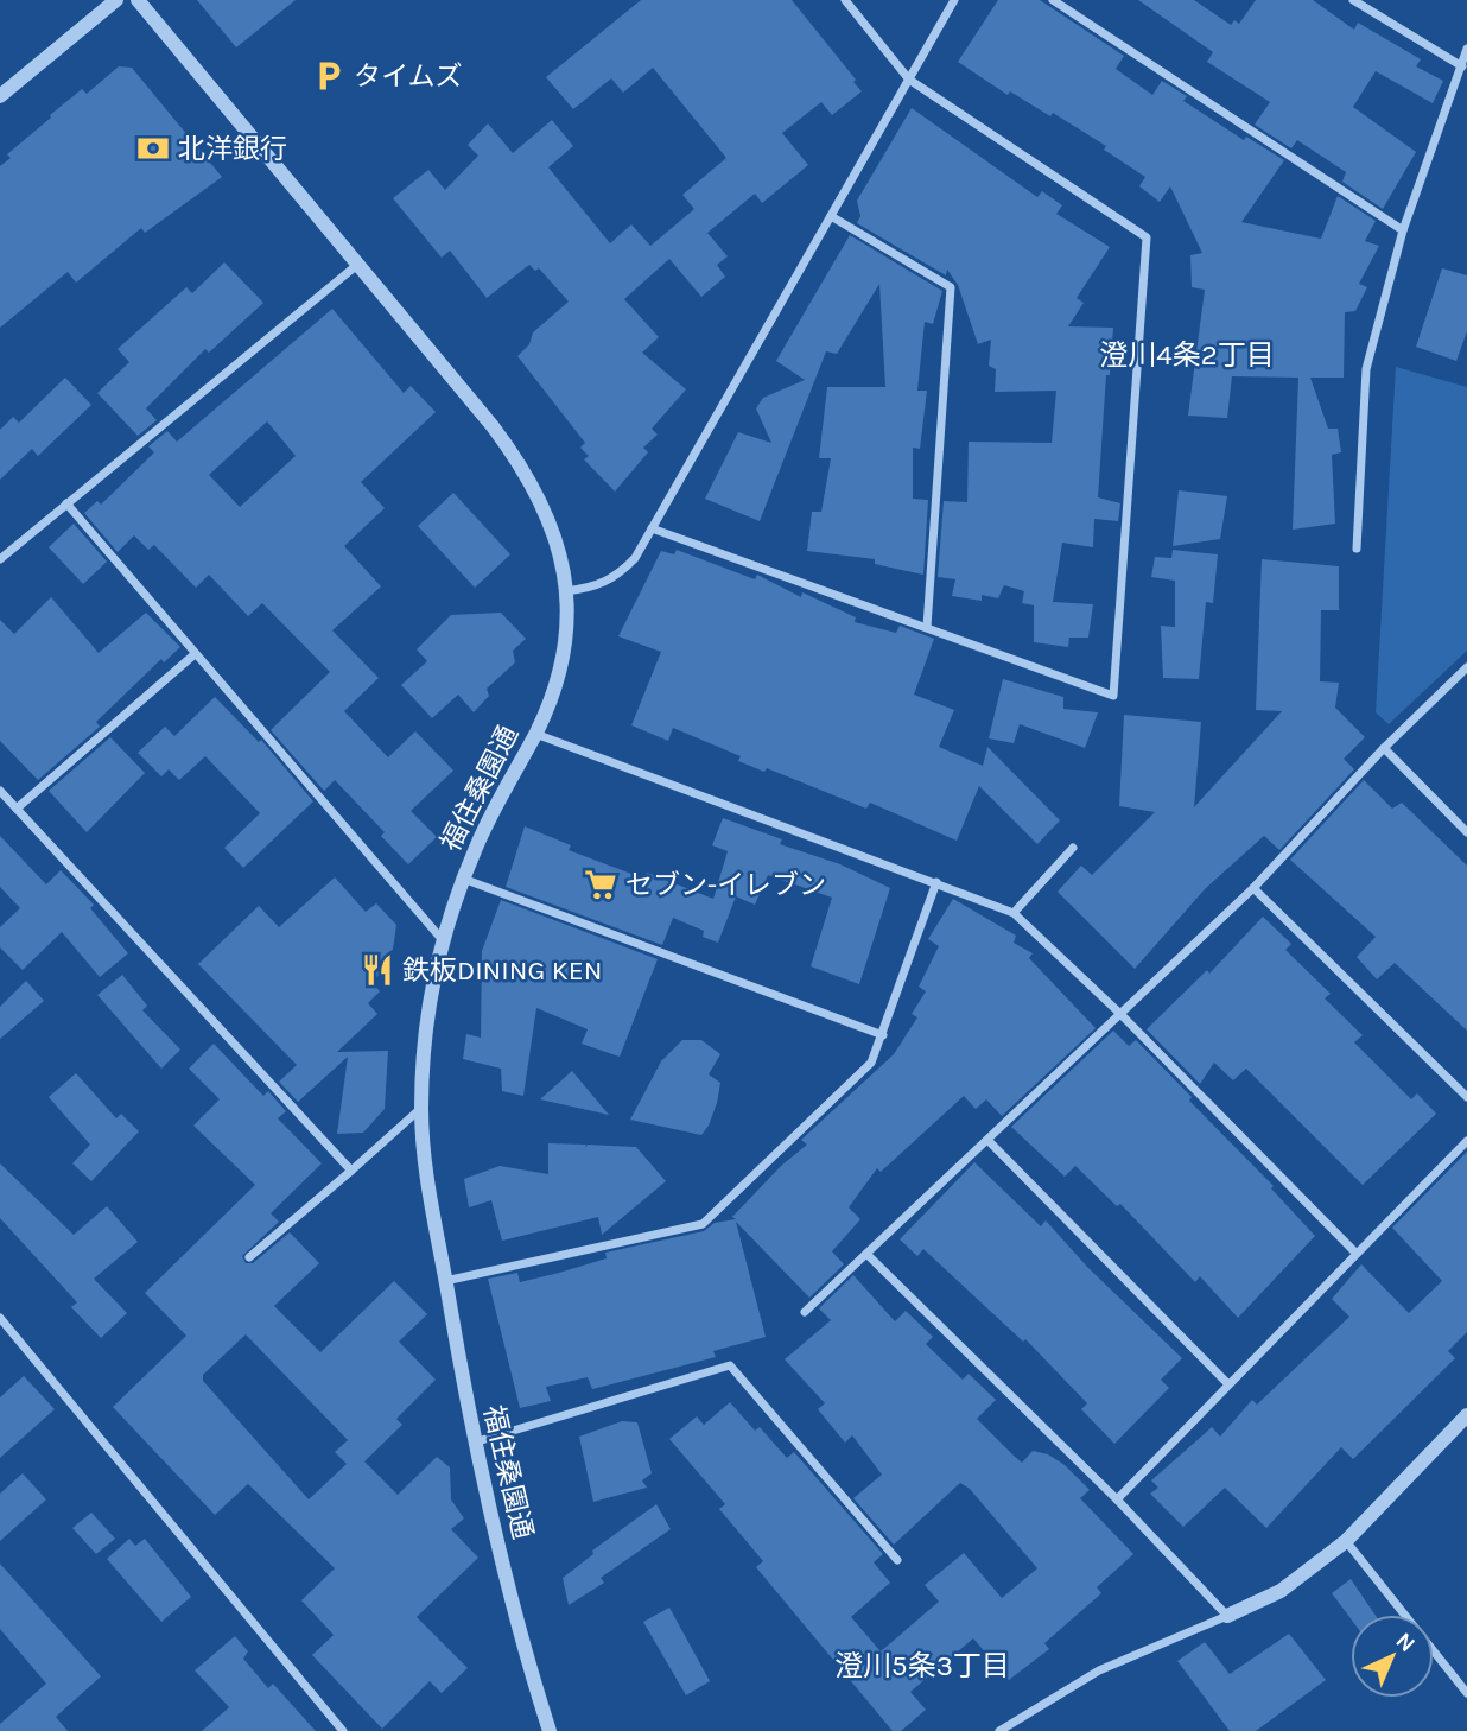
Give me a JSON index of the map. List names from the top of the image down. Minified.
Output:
{"streets":{"street":["福住桑園通"]},"districts":["澄川4条2丁目","澄川5条3丁目"],"places":{"parking":["タイムズ"],"bank":["北洋銀行"],"supermarket":["セブン-イレブン"],"restaurant":["鉄板DINING KEN"]},"north":"top right"}
